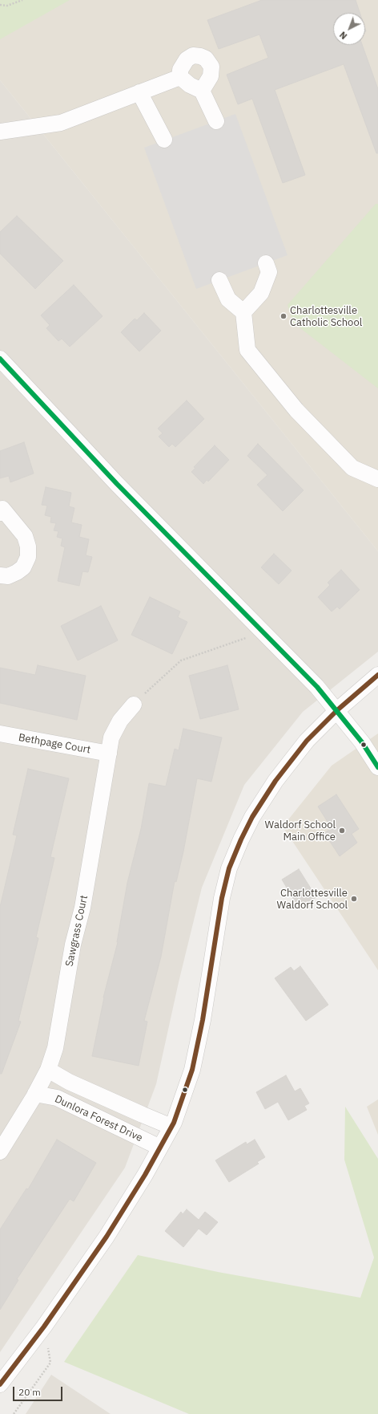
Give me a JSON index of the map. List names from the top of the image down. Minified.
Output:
{"streets":{"street":["Bethpage Court","Sawgrass Court","Dunlora Forest Drive"]},"crossings":[["Bethpage Court","Sawgrass Court"],["Sawgrass Court","Dunlora Forest Drive"]],"places":["Charlottesville Catholic School","Waldorf School Main Office","Charlottesville Waldorf School"],"scale_bar":"20 m","north":"bottom left"}
